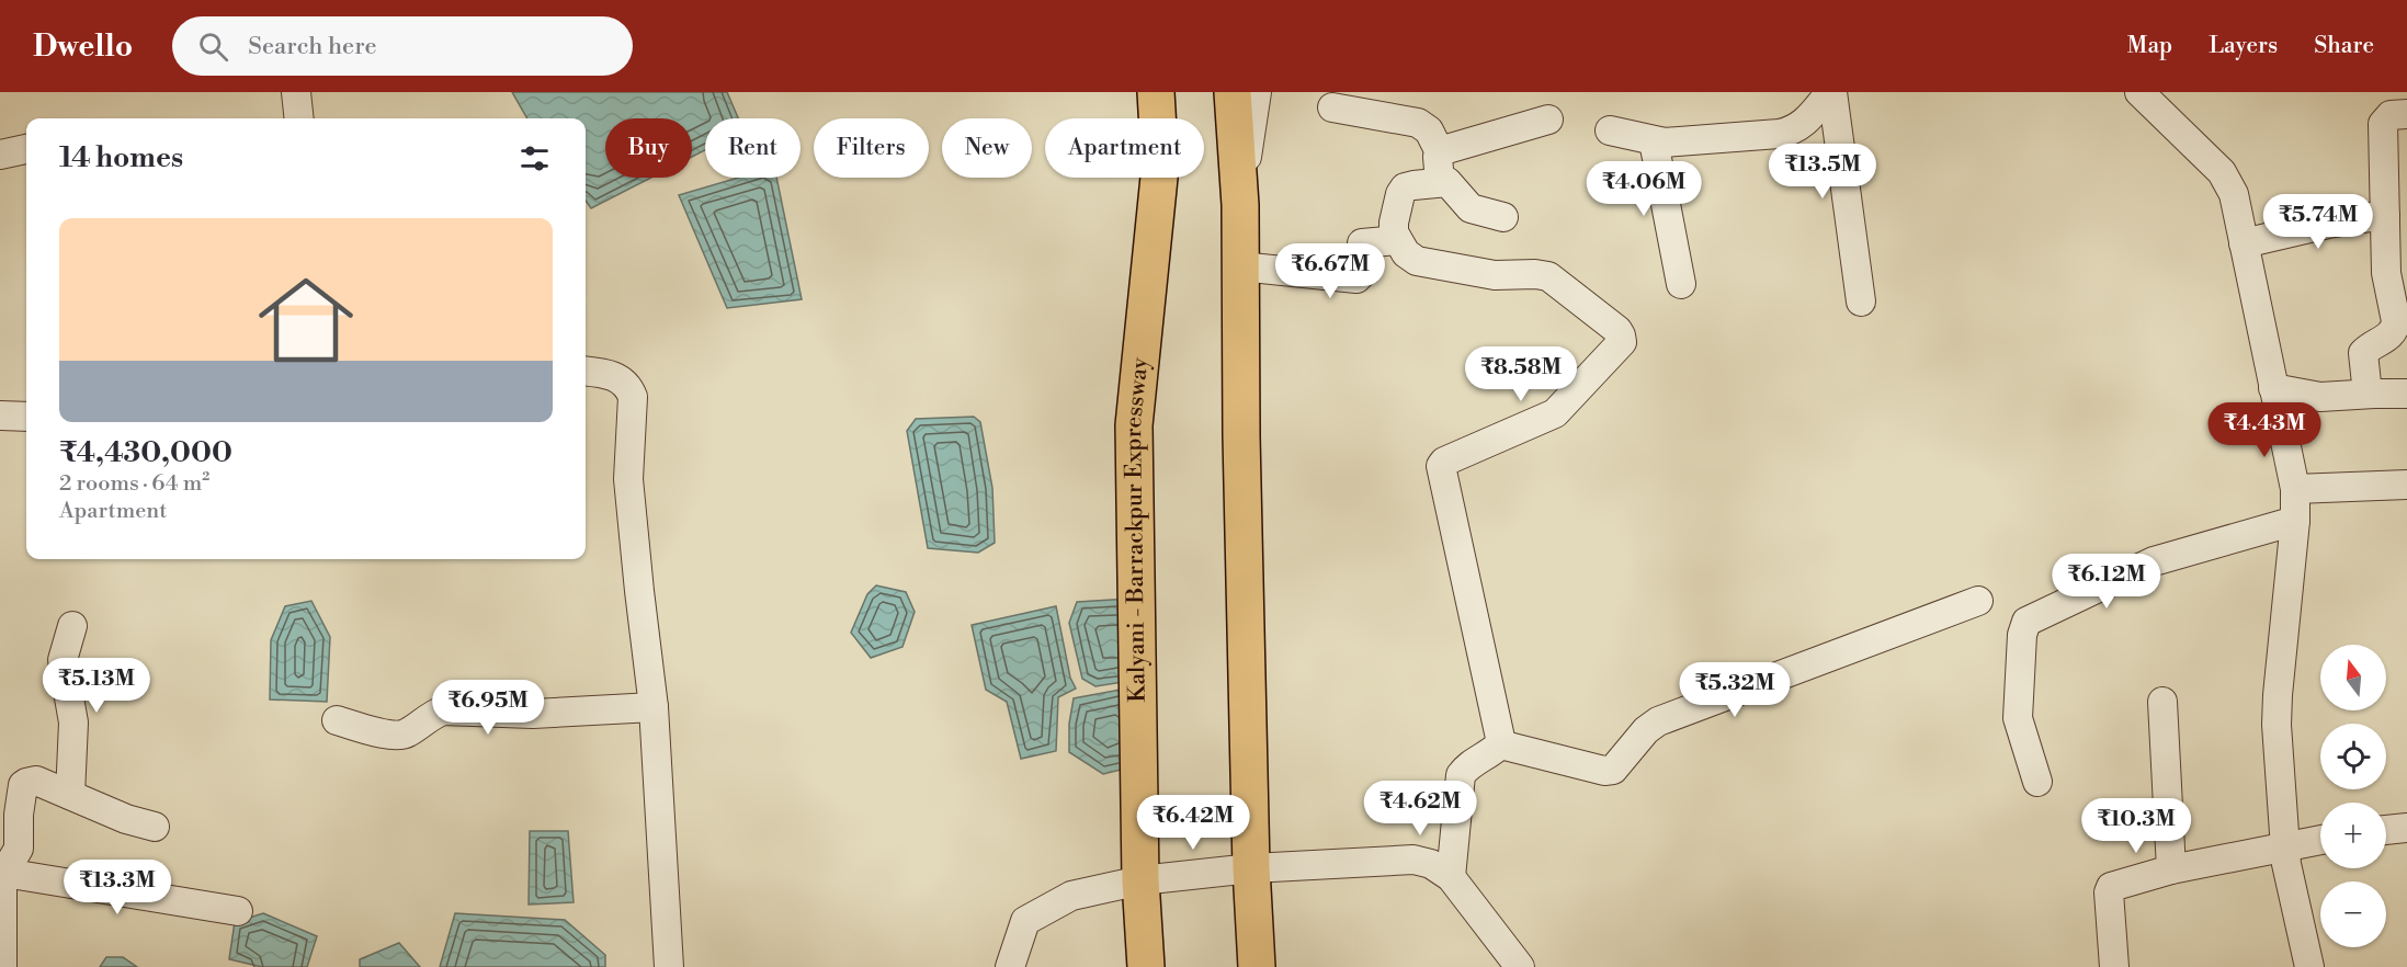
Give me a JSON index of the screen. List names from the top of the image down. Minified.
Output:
{"streets":{"highway":["Kalyani - Barrackpur Expressway"]},"north":"top","page":{"header":"Dwello","search":"Search here","nav":["Map","Layers","Share"],"chip":["Buy","Rent","Filters","New","Apartment"],"heading":"14 homes","price":["₹13.5M","₹4.06M","₹5.74M","₹6.67M","₹8.58M","₹4.43M","₹6.12M","₹5.13M","₹5.32M","₹6.95M","₹4.62M","₹6.42M","₹10.3M","₹13.3M"],"list":[{"name":"₹4,430,000","note":"2 rooms · 64 m² · Apartment"}],"map_buttons":["+","−"]}}
